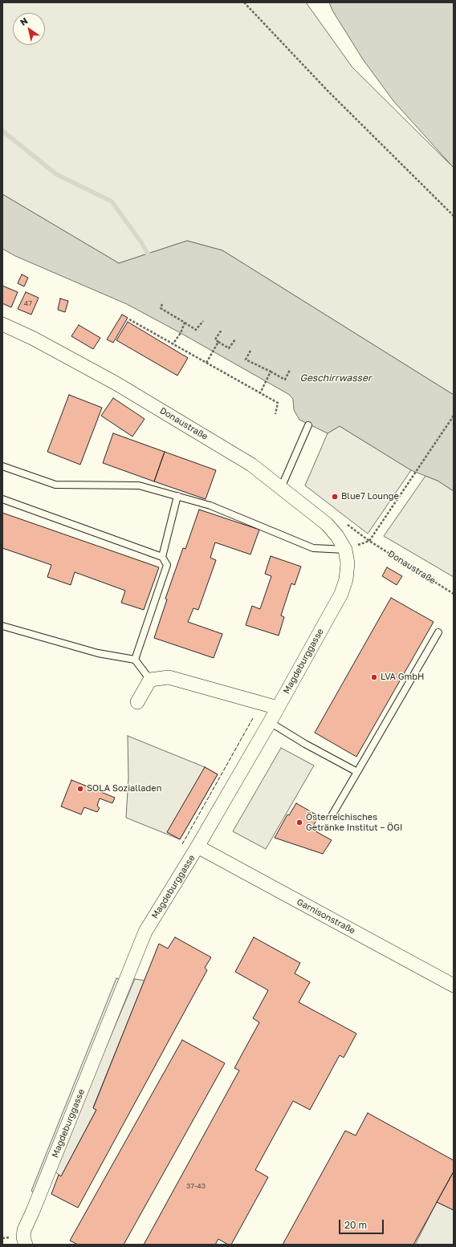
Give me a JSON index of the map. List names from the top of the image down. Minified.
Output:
{"streets":{"street":["Donaustraße","Magdeburggasse","Garnisonstraße"]},"crossings":[["Donaustraße","Magdeburggasse"],["Magdeburggasse","Garnisonstraße"]],"water":["Geschirrwasser"],"places":["Blue7 Lounge","LVA GmbH","SOLA Sozialladen","Österreichisches Getränke Institut – ÖGI"],"house_numbers":["47","37-43"],"scale_bar":"20 m","north":"top left"}
